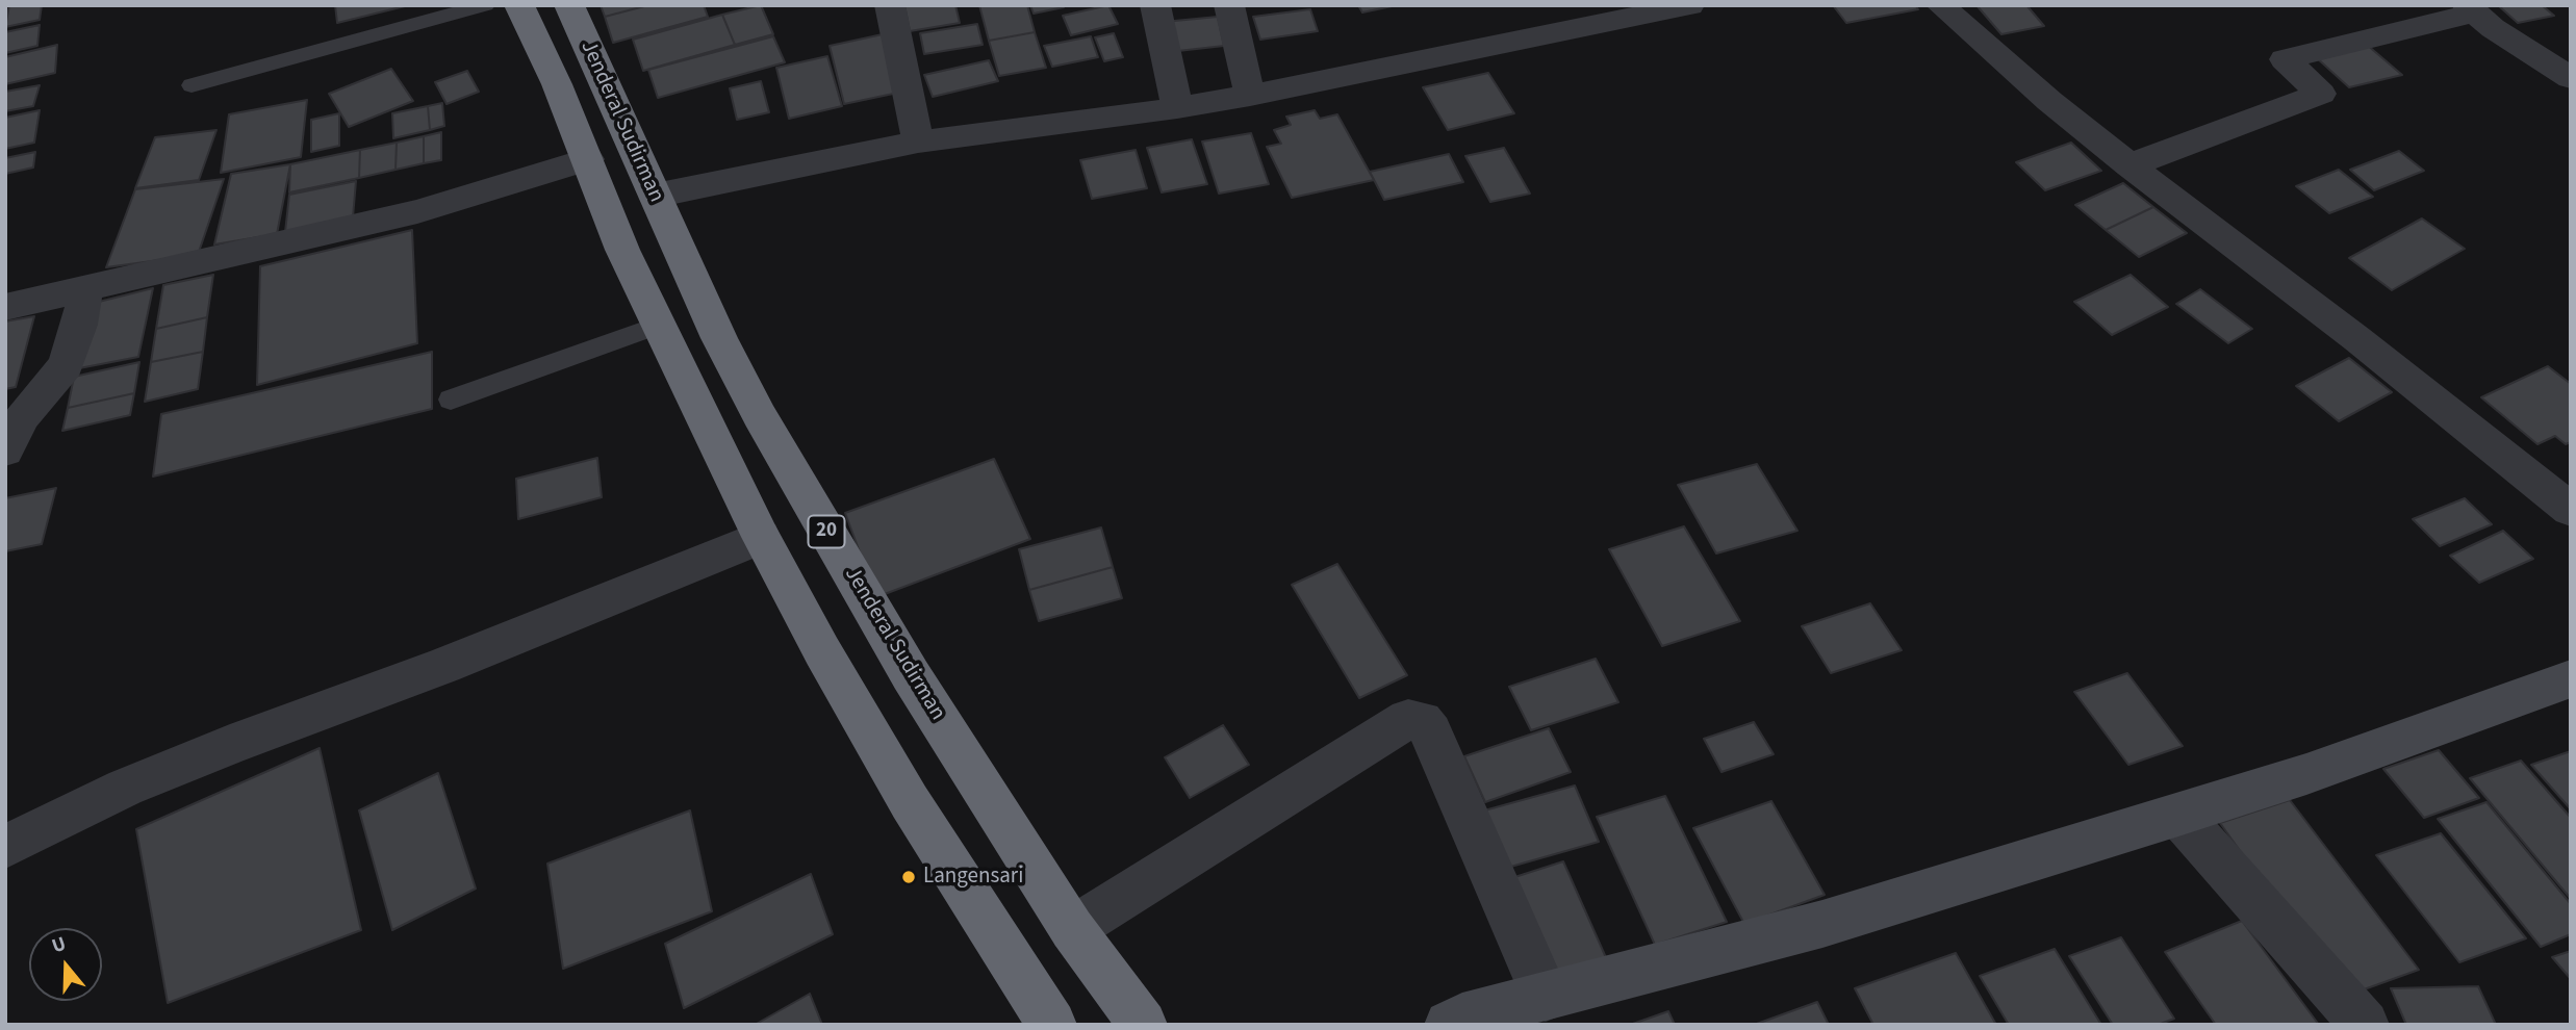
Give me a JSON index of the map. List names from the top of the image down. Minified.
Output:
{"streets":{"highway":["Jenderal Sudirman","20"]},"places":["Langensari"],"north":"top"}
